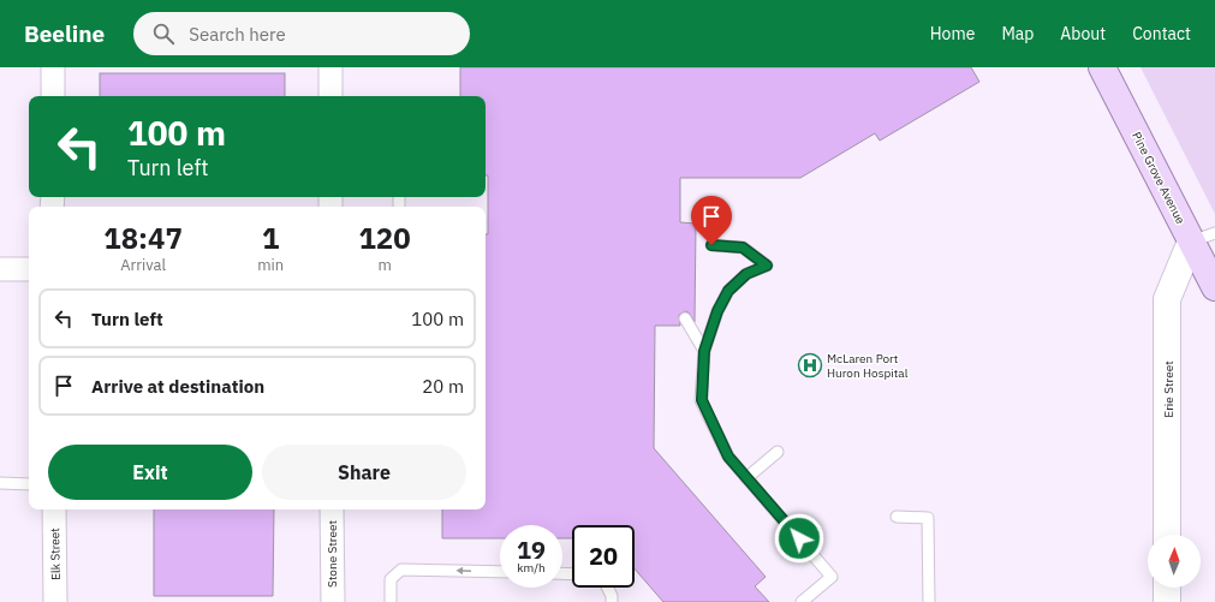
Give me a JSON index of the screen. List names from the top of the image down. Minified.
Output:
{"streets":{"main road":["Pine Grove Avenue"],"street":["Erie Street","Elk Street","Stone Street"]},"crossings":[["Pine Grove Avenue","Erie Street"]],"places":{"hospital":["McLaren Port Huron Hospital"]},"north":"top","page":{"header":"Beeline","search":"Search here","nav":["Home","Map","About","Contact"],"turn":["100 m","Turn left"],"eta":["18:47","Arrival","1","min","120","m"],"list":[{"name":"Turn left","value":"100 m"},{"name":"Arrive at destination","value":"20 m"}],"buttons":["Exit","Share"],"speed":"19 km/h","limit":"20"}}
